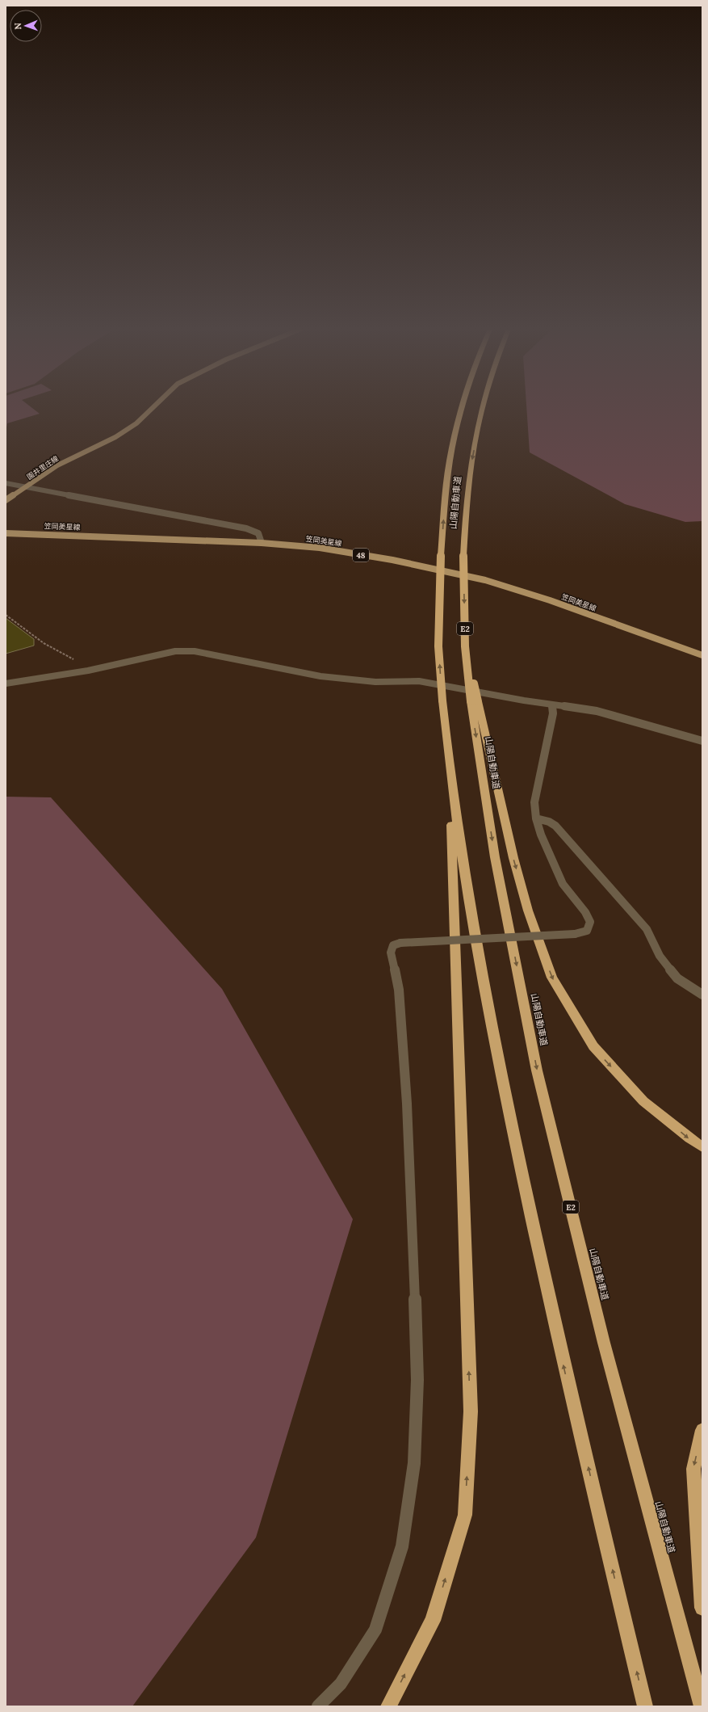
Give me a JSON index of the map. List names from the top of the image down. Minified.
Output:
{"streets":{"highway":["山陽自動車道","E2"],"main road":["園井里庄線","笠岡美星線","48"]},"north":"left"}
